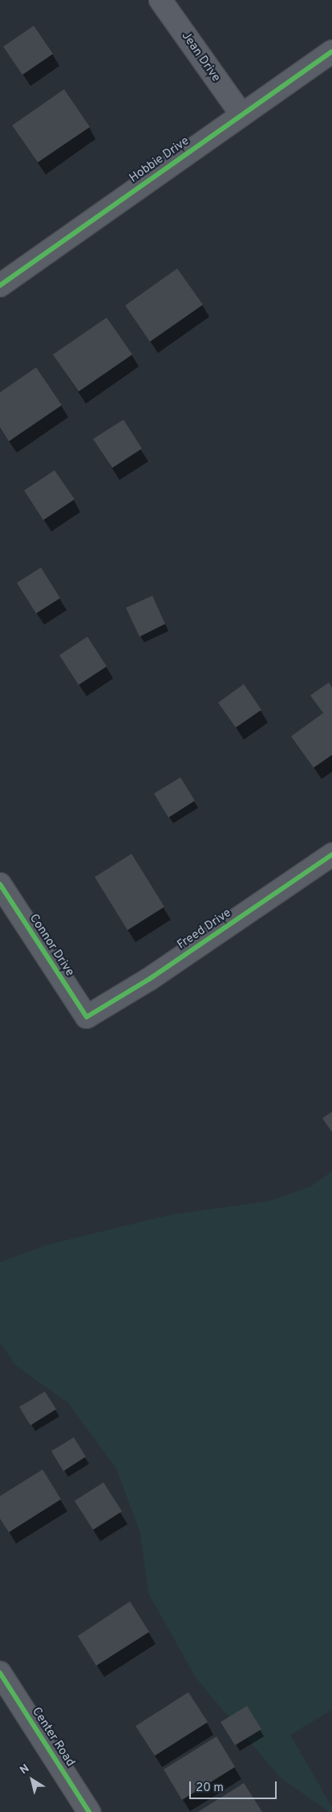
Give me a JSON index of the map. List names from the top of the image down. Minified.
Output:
{"streets":{"street":["Jean Drive","Hobbie Drive","Freed Drive","Connor Drive","Center Road"]},"crossings":[["Jean Drive","Hobbie Drive"],["Freed Drive","Connor Drive"]],"scale_bar":"20 m","north":"top left"}
